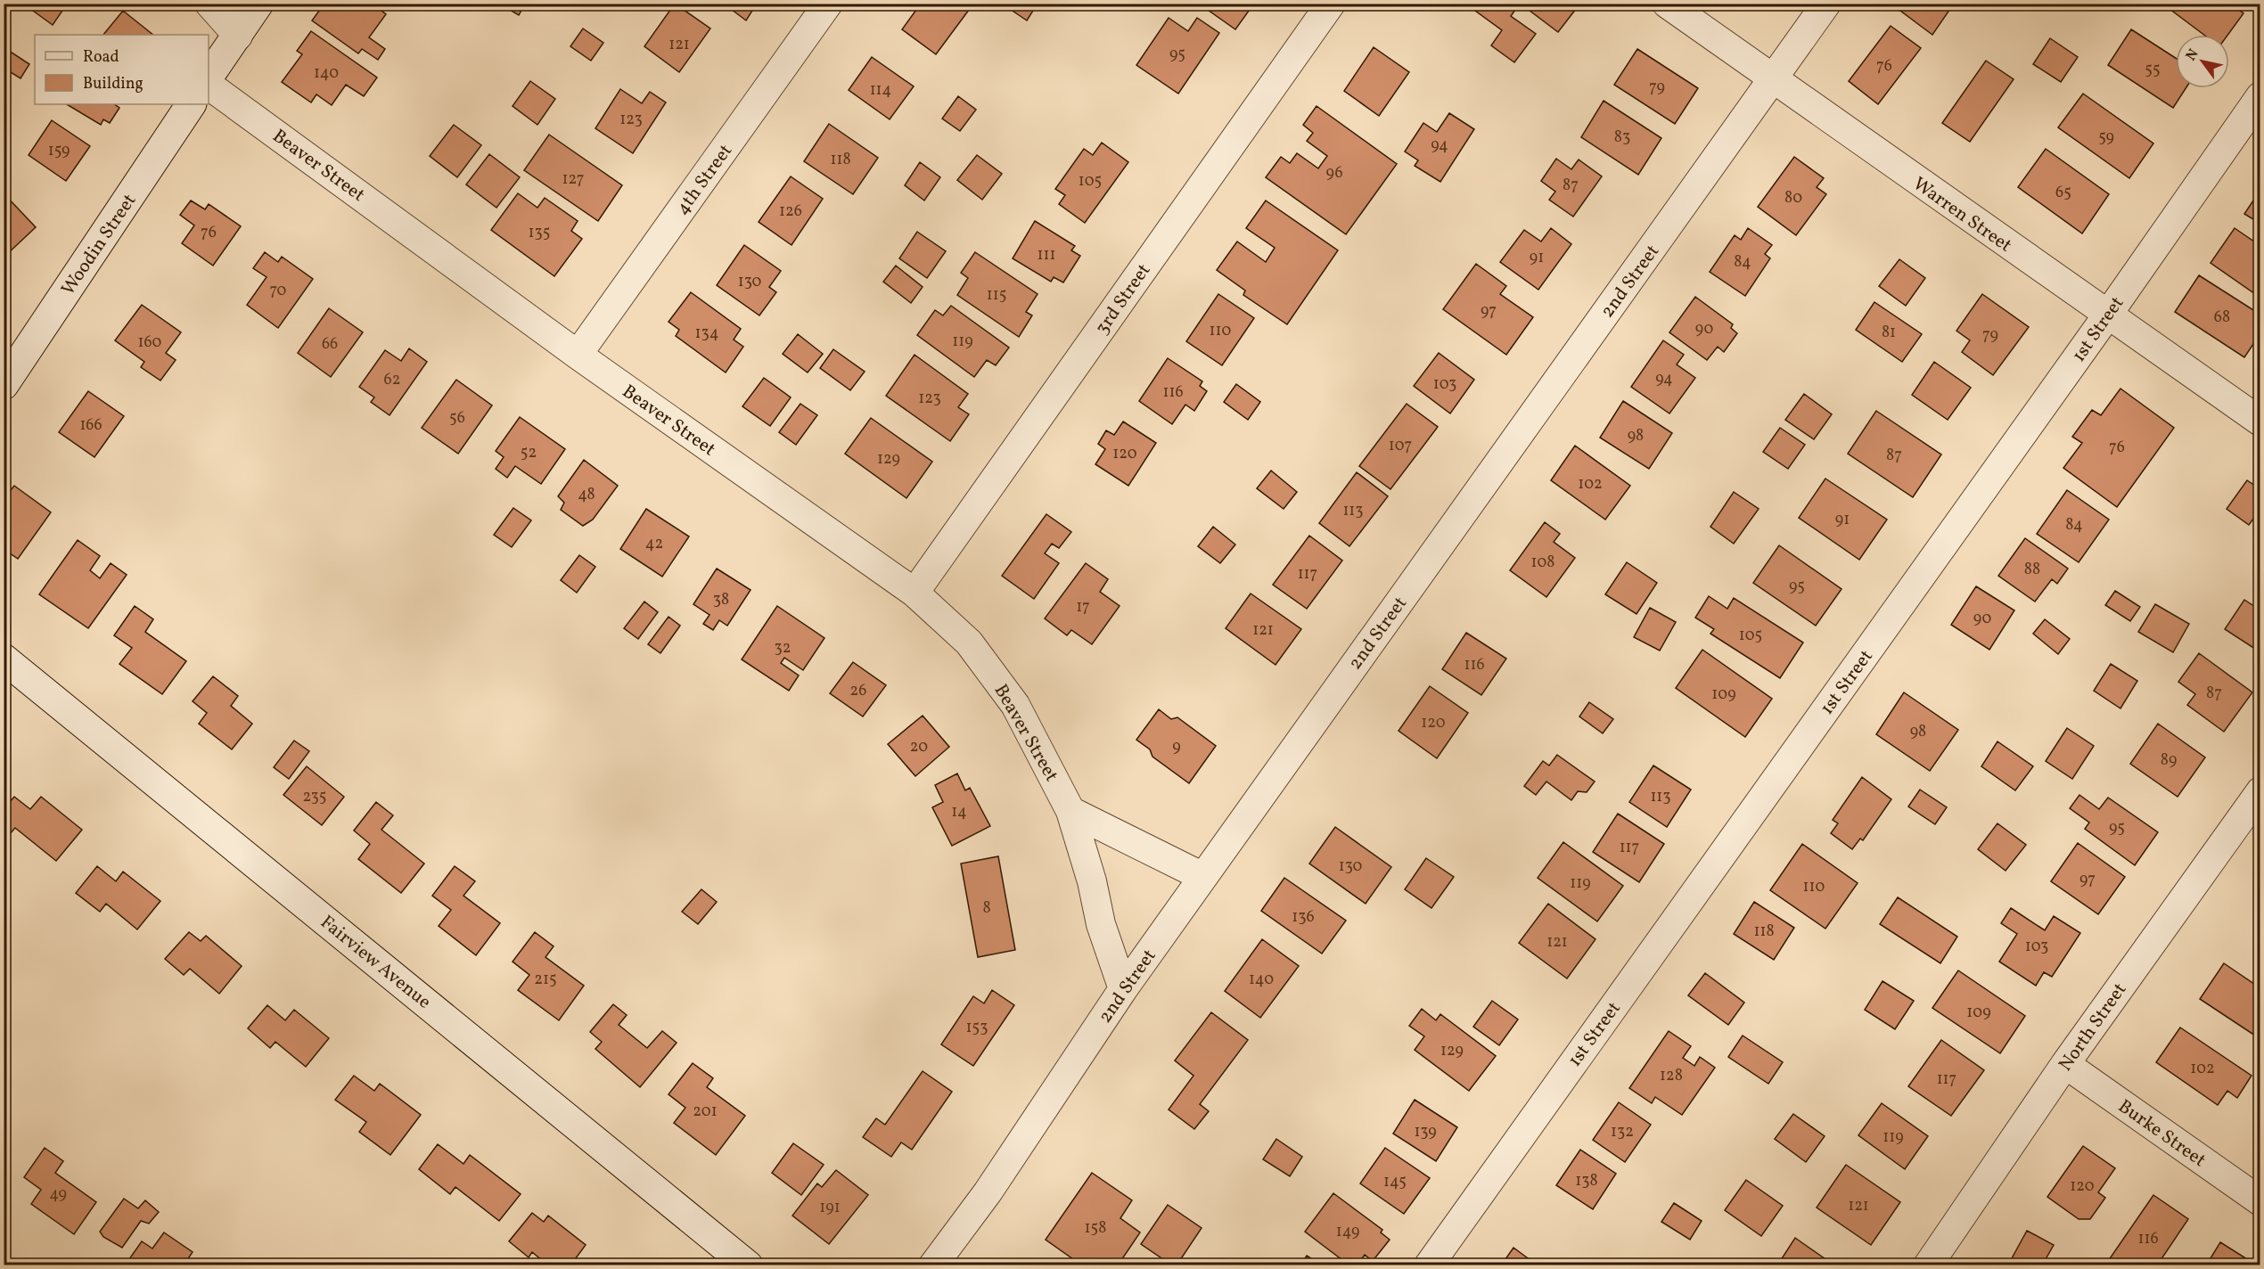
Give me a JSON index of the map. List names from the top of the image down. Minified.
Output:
{"streets":{"street":["Beaver Street","4th Street","Warren Street","Woodin Street","2nd Street","3rd Street","1st Street","Fairview Avenue","North Street","Burke Street"]},"crossings":[["Beaver Street","4th Street"],["Beaver Street","2nd Street"],["Beaver Street","3rd Street"],["Warren Street","2nd Street"],["Warren Street","1st Street"],["North Street","Burke Street"]],"house_numbers":["121","95","76","55","140","79","114","123","83","59","94","159","118","96","127","105","87","65","80","126","76","135","111","91","84","130","70","115","97","68","90","110","81","134","79","119","160","66","94","62","103","116","123","56","166","98","107","76","52","120","87","129","102","48","113","91","84","42","108","88","117","95","38","17","90","121","105","32","116","26","87","109","120","98","20","9","89","235","113","14","95","117","130","97","119","110","8","136","118","121","103","215","140","109","153","129","102","128","117","201","139","132","119","138","145","120","49","121","191","158","149","116"],"legend":["Road","Building"],"north":"top left"}
